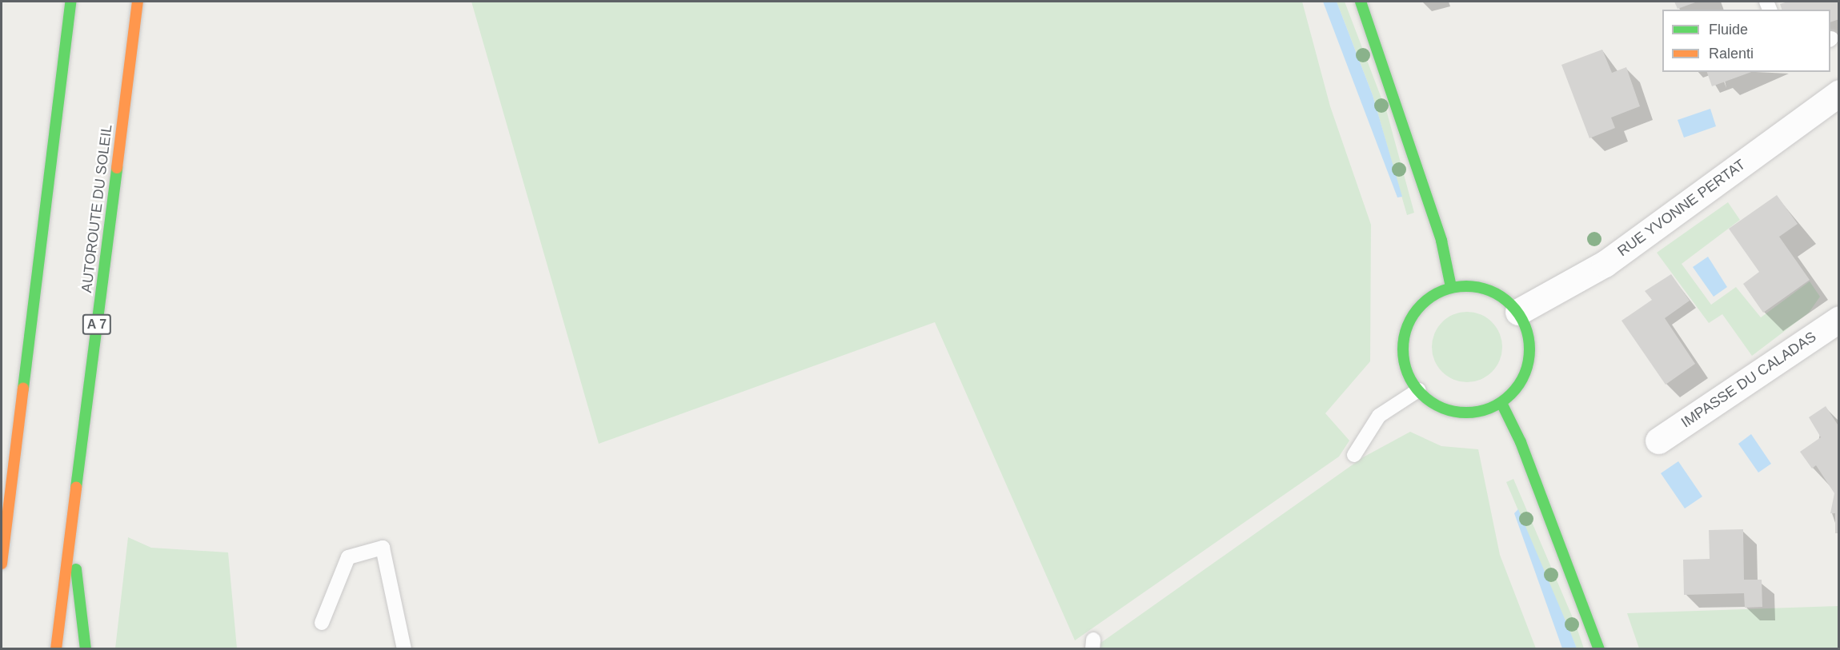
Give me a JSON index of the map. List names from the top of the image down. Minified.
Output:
{"streets":{"main road":["AUTOROUTE DU SOLEIL","A 7"],"street":["RUE YVONNE PERTAT","IMPASSE DU CALADAS"]},"legend":["Fluide","Ralenti"]}
